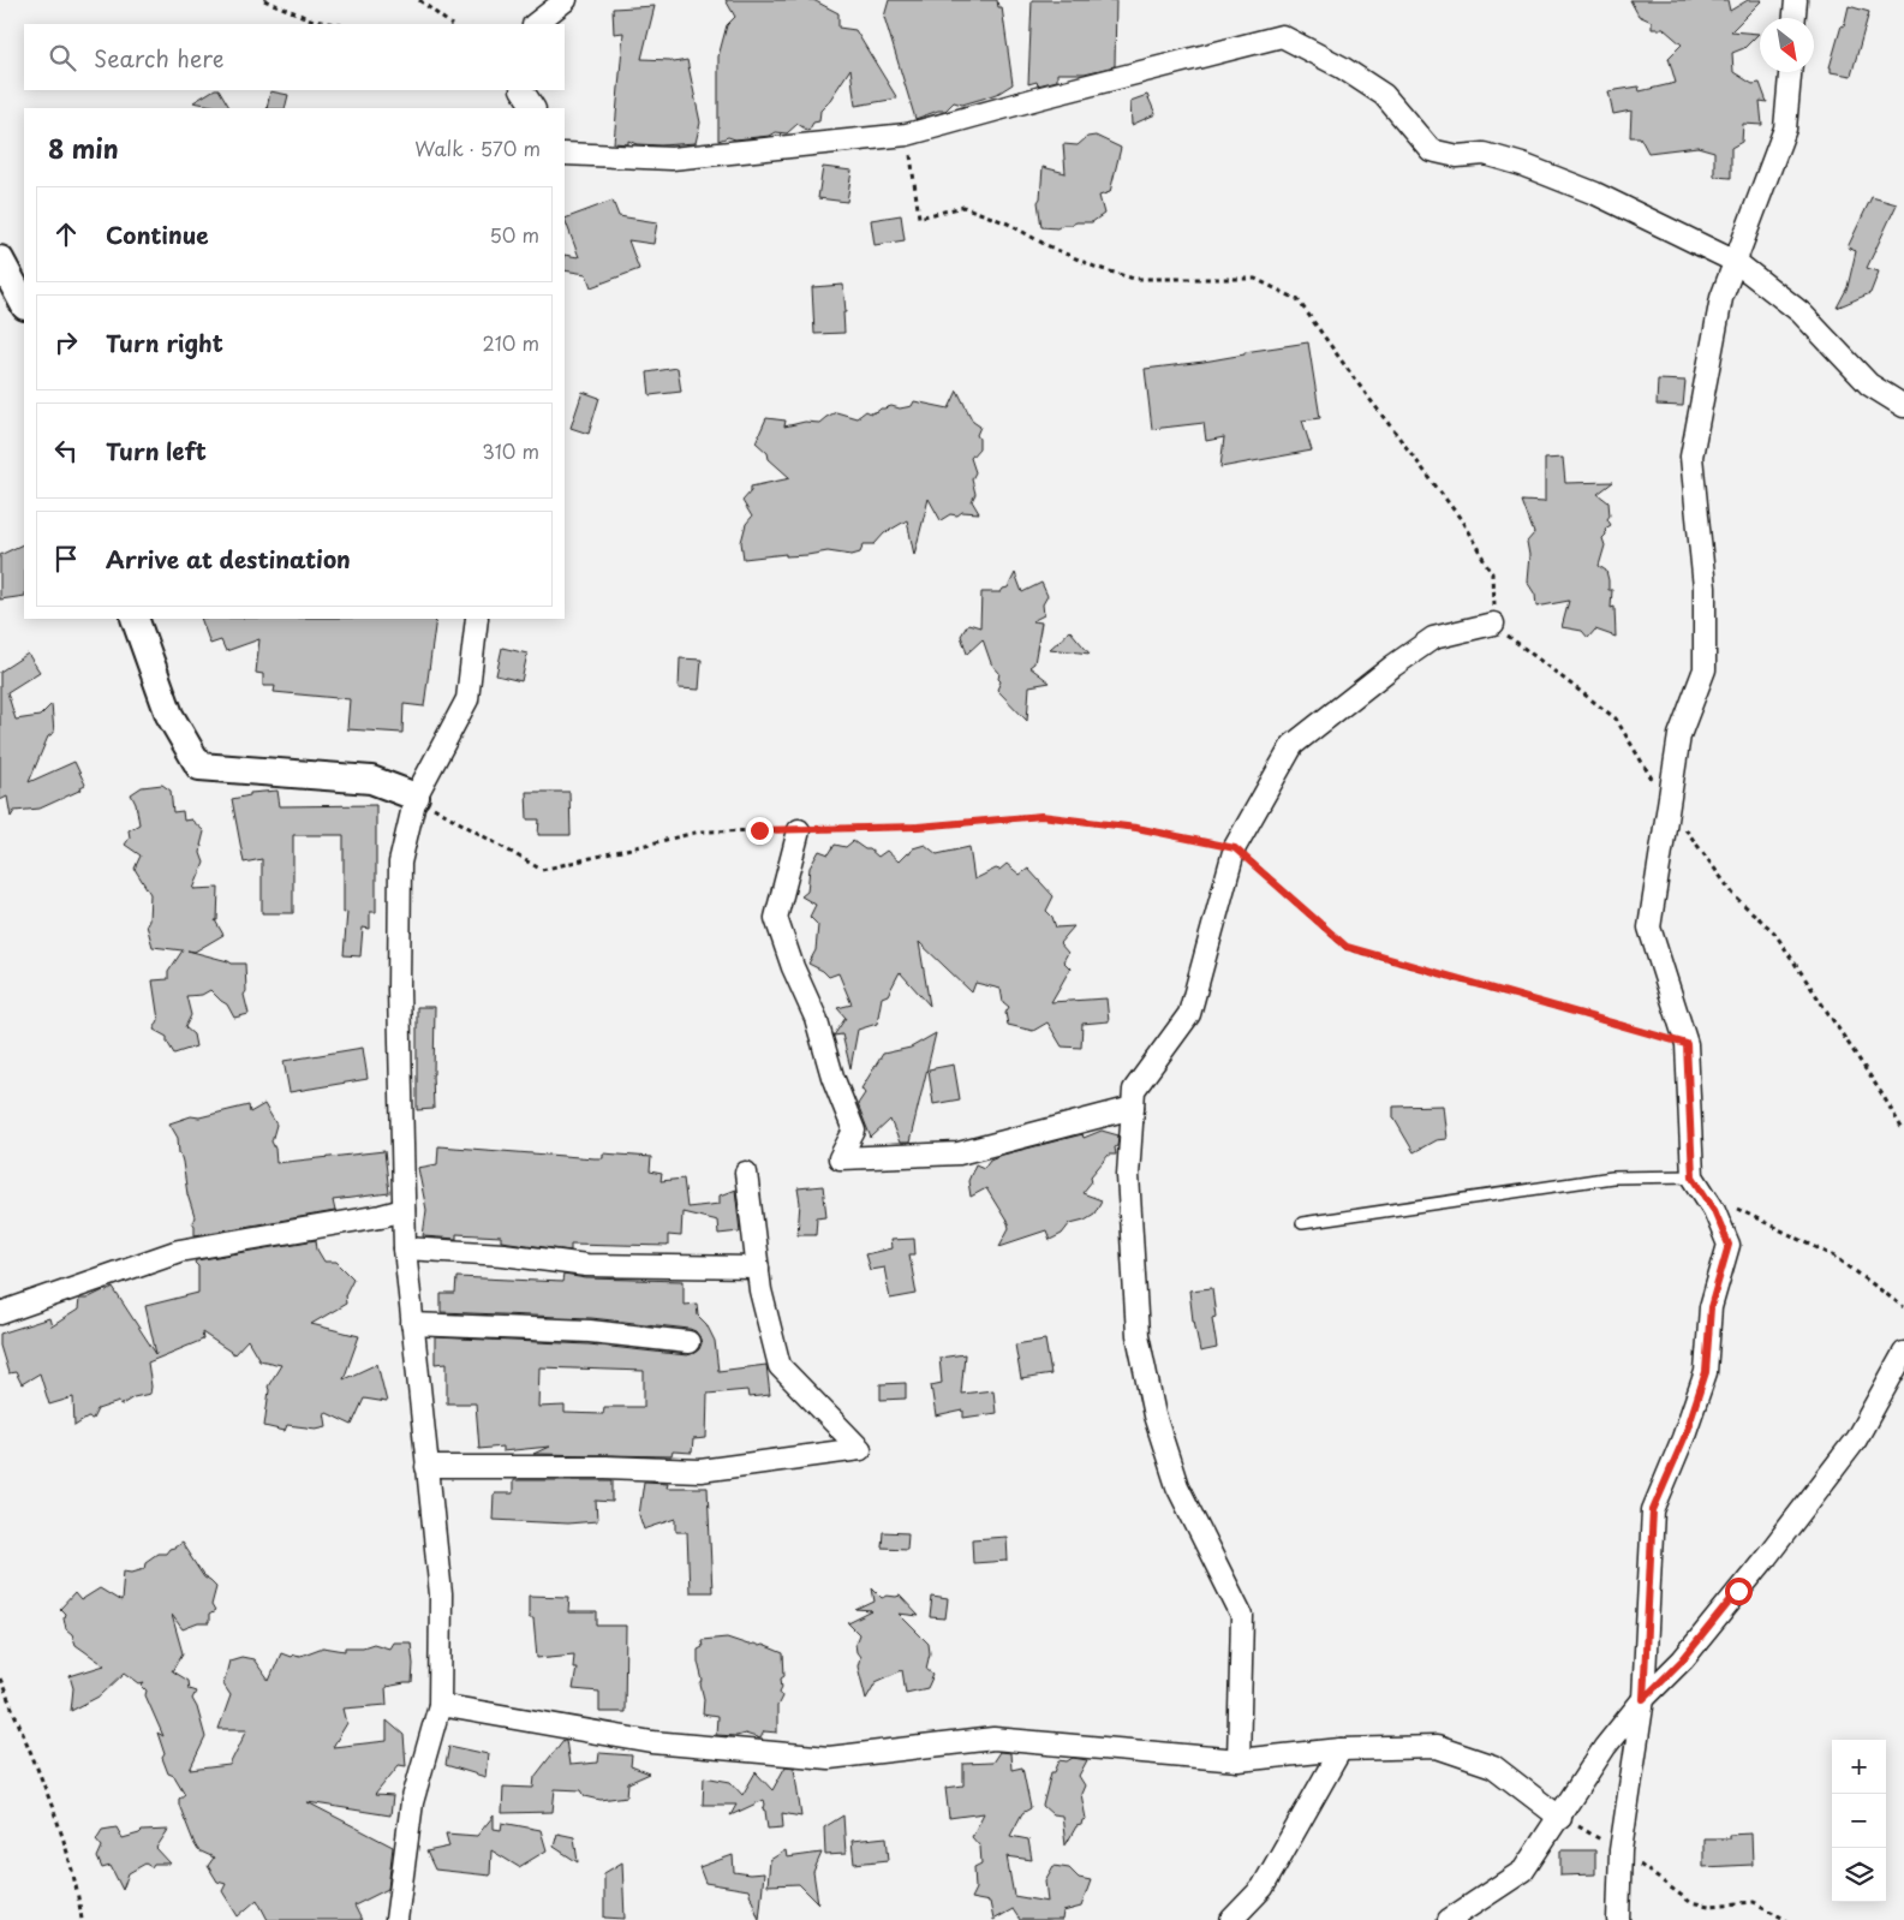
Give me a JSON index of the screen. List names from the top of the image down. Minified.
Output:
{"north":"bottom right","page":{"search":"Search here","heading":["8 min","Walk · 570 m"],"list":[["Continue","50 m"],["Turn right","210 m"],["Turn left","310 m"],"Arrive at destination"],"map_buttons":["+","−"]}}
